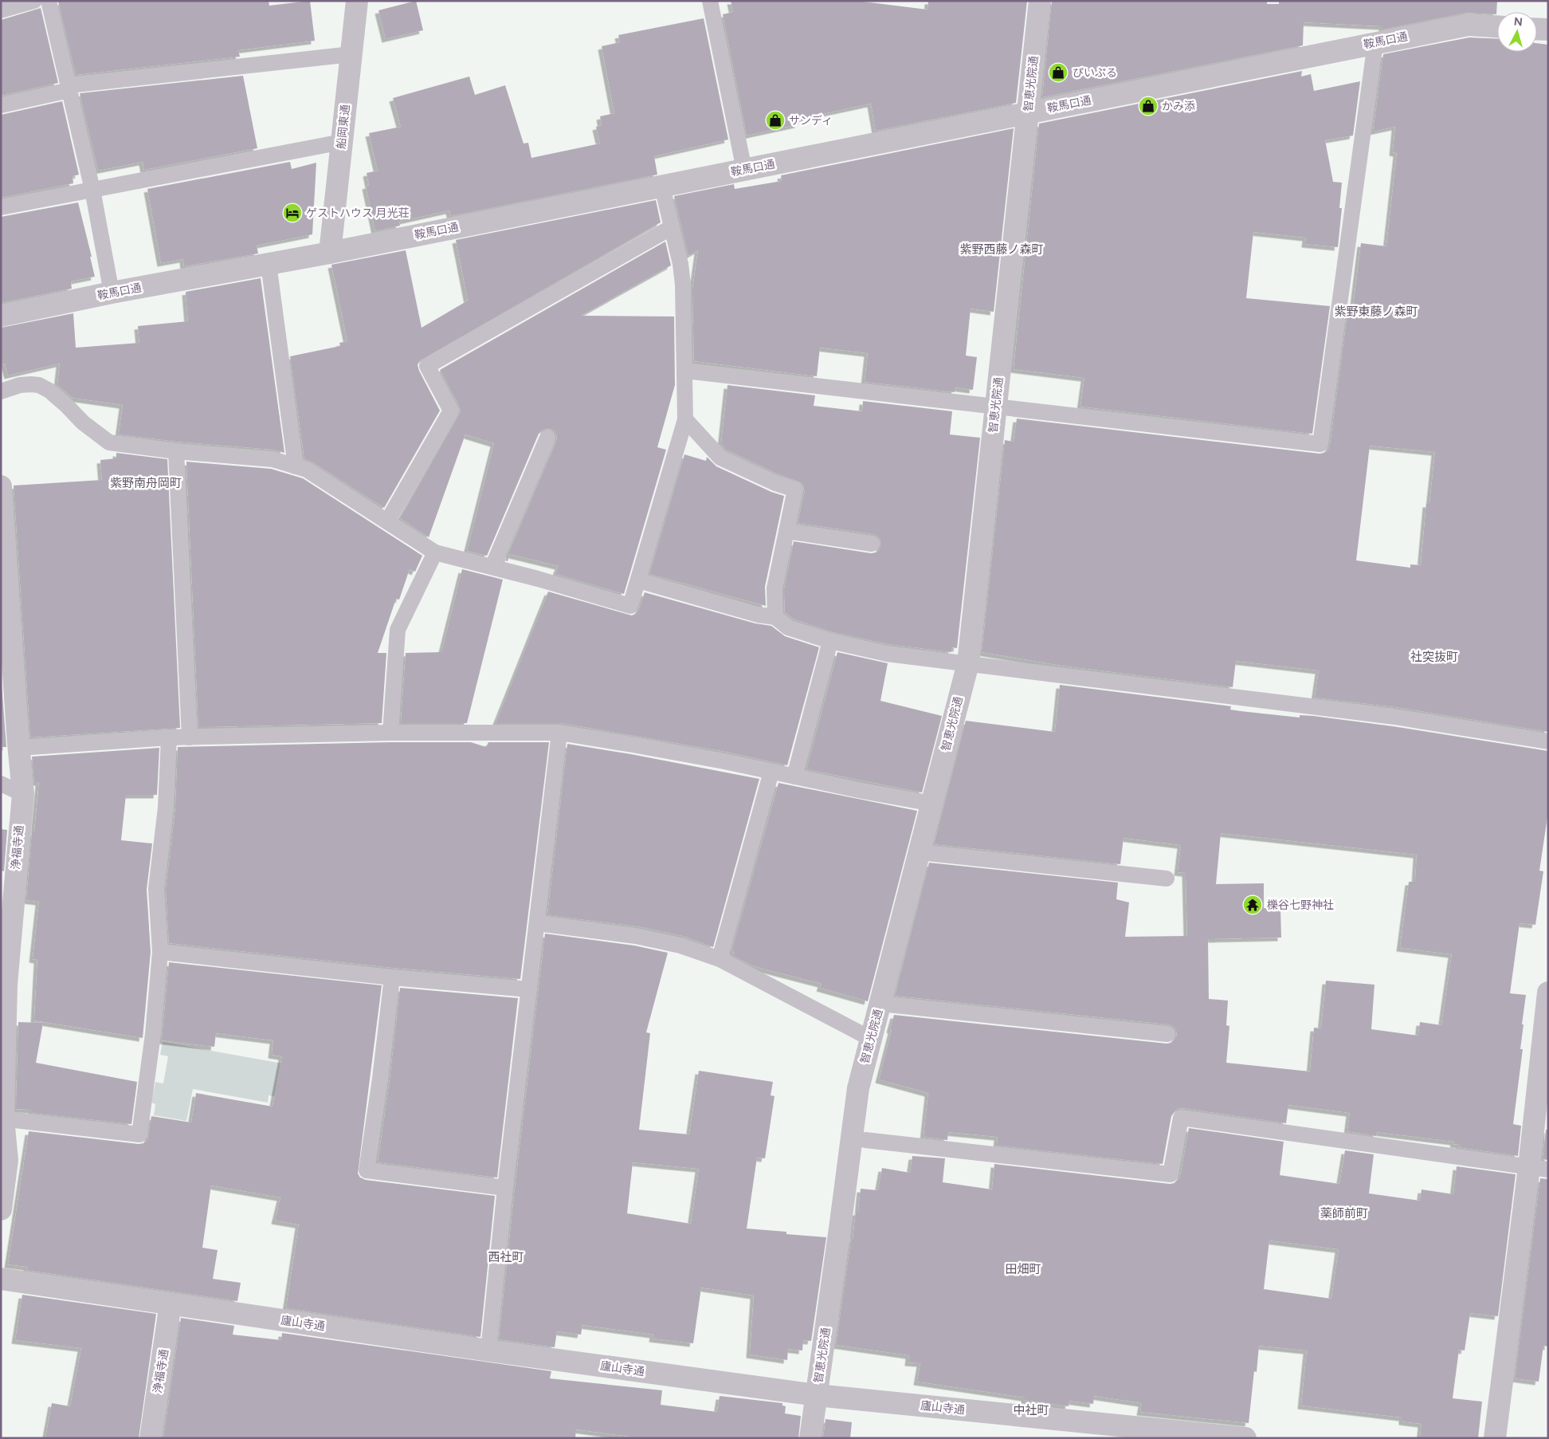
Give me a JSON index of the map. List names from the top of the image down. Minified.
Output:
{"streets":{"street":["鞍馬口通","智恵光院通","船岡東通","浄福寺通","廬山寺通"]},"crossings":[["鞍馬口通","智恵光院通"],["鞍馬口通","船岡東通"],["智恵光院通","廬山寺通"],["浄福寺通","廬山寺通"]],"districts":["紫野西藤ノ森町","紫野東藤ノ森町","紫野南舟岡町","社突抜町","薬師前町","西社町","田畑町","中社町"],"places":{"shop":["ぴいぷる","かみ添","サンディ"],"hotel":["ゲストハウス 月光荘"],"temple":["櫟谷七野神社"]},"north":"top"}
